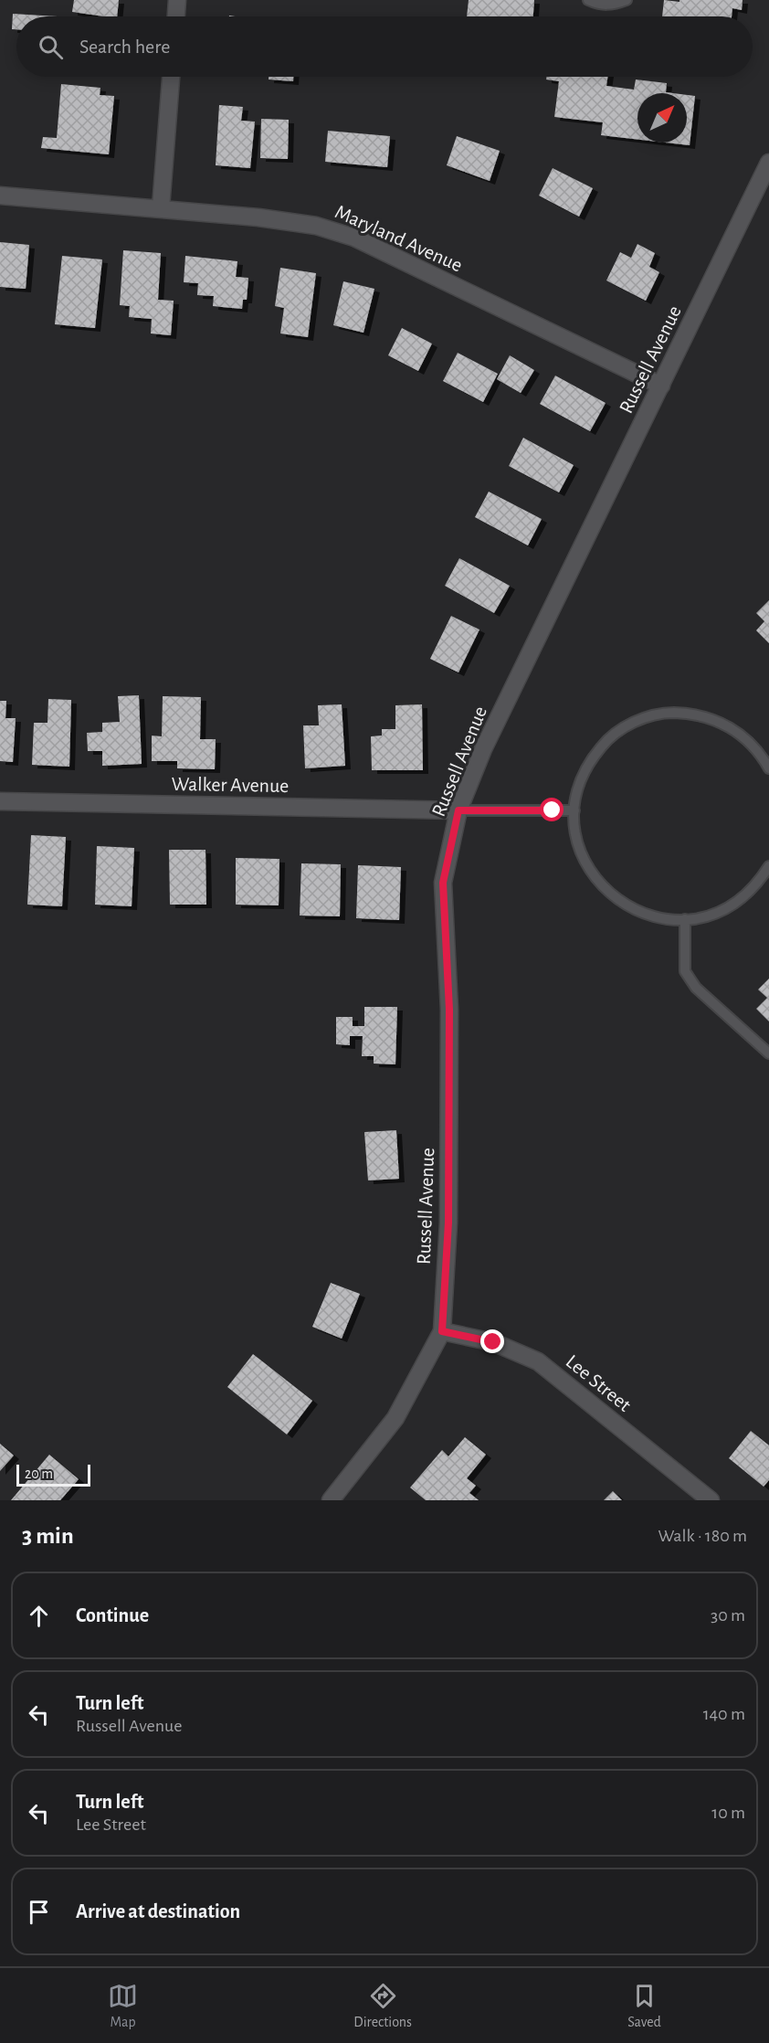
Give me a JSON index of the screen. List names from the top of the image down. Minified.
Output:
{"streets":{"street":["Maryland Avenue","Russell Avenue","Walker Avenue","Lee Street"]},"crossings":[["Maryland Avenue","Russell Avenue"],["Russell Avenue","Walker Avenue"],["Russell Avenue","Lee Street"]],"scale_bar":"20 m","north":"top right","page":{"search":"Search here","scale":"20 m","heading":["3 min","Walk · 180 m"],"list":[["Continue","30 m"],["Turn left","Russell Avenue","140 m"],["Turn left","Lee Street","10 m"],"Arrive at destination"],"nav":["Map","Directions","Saved"]}}
